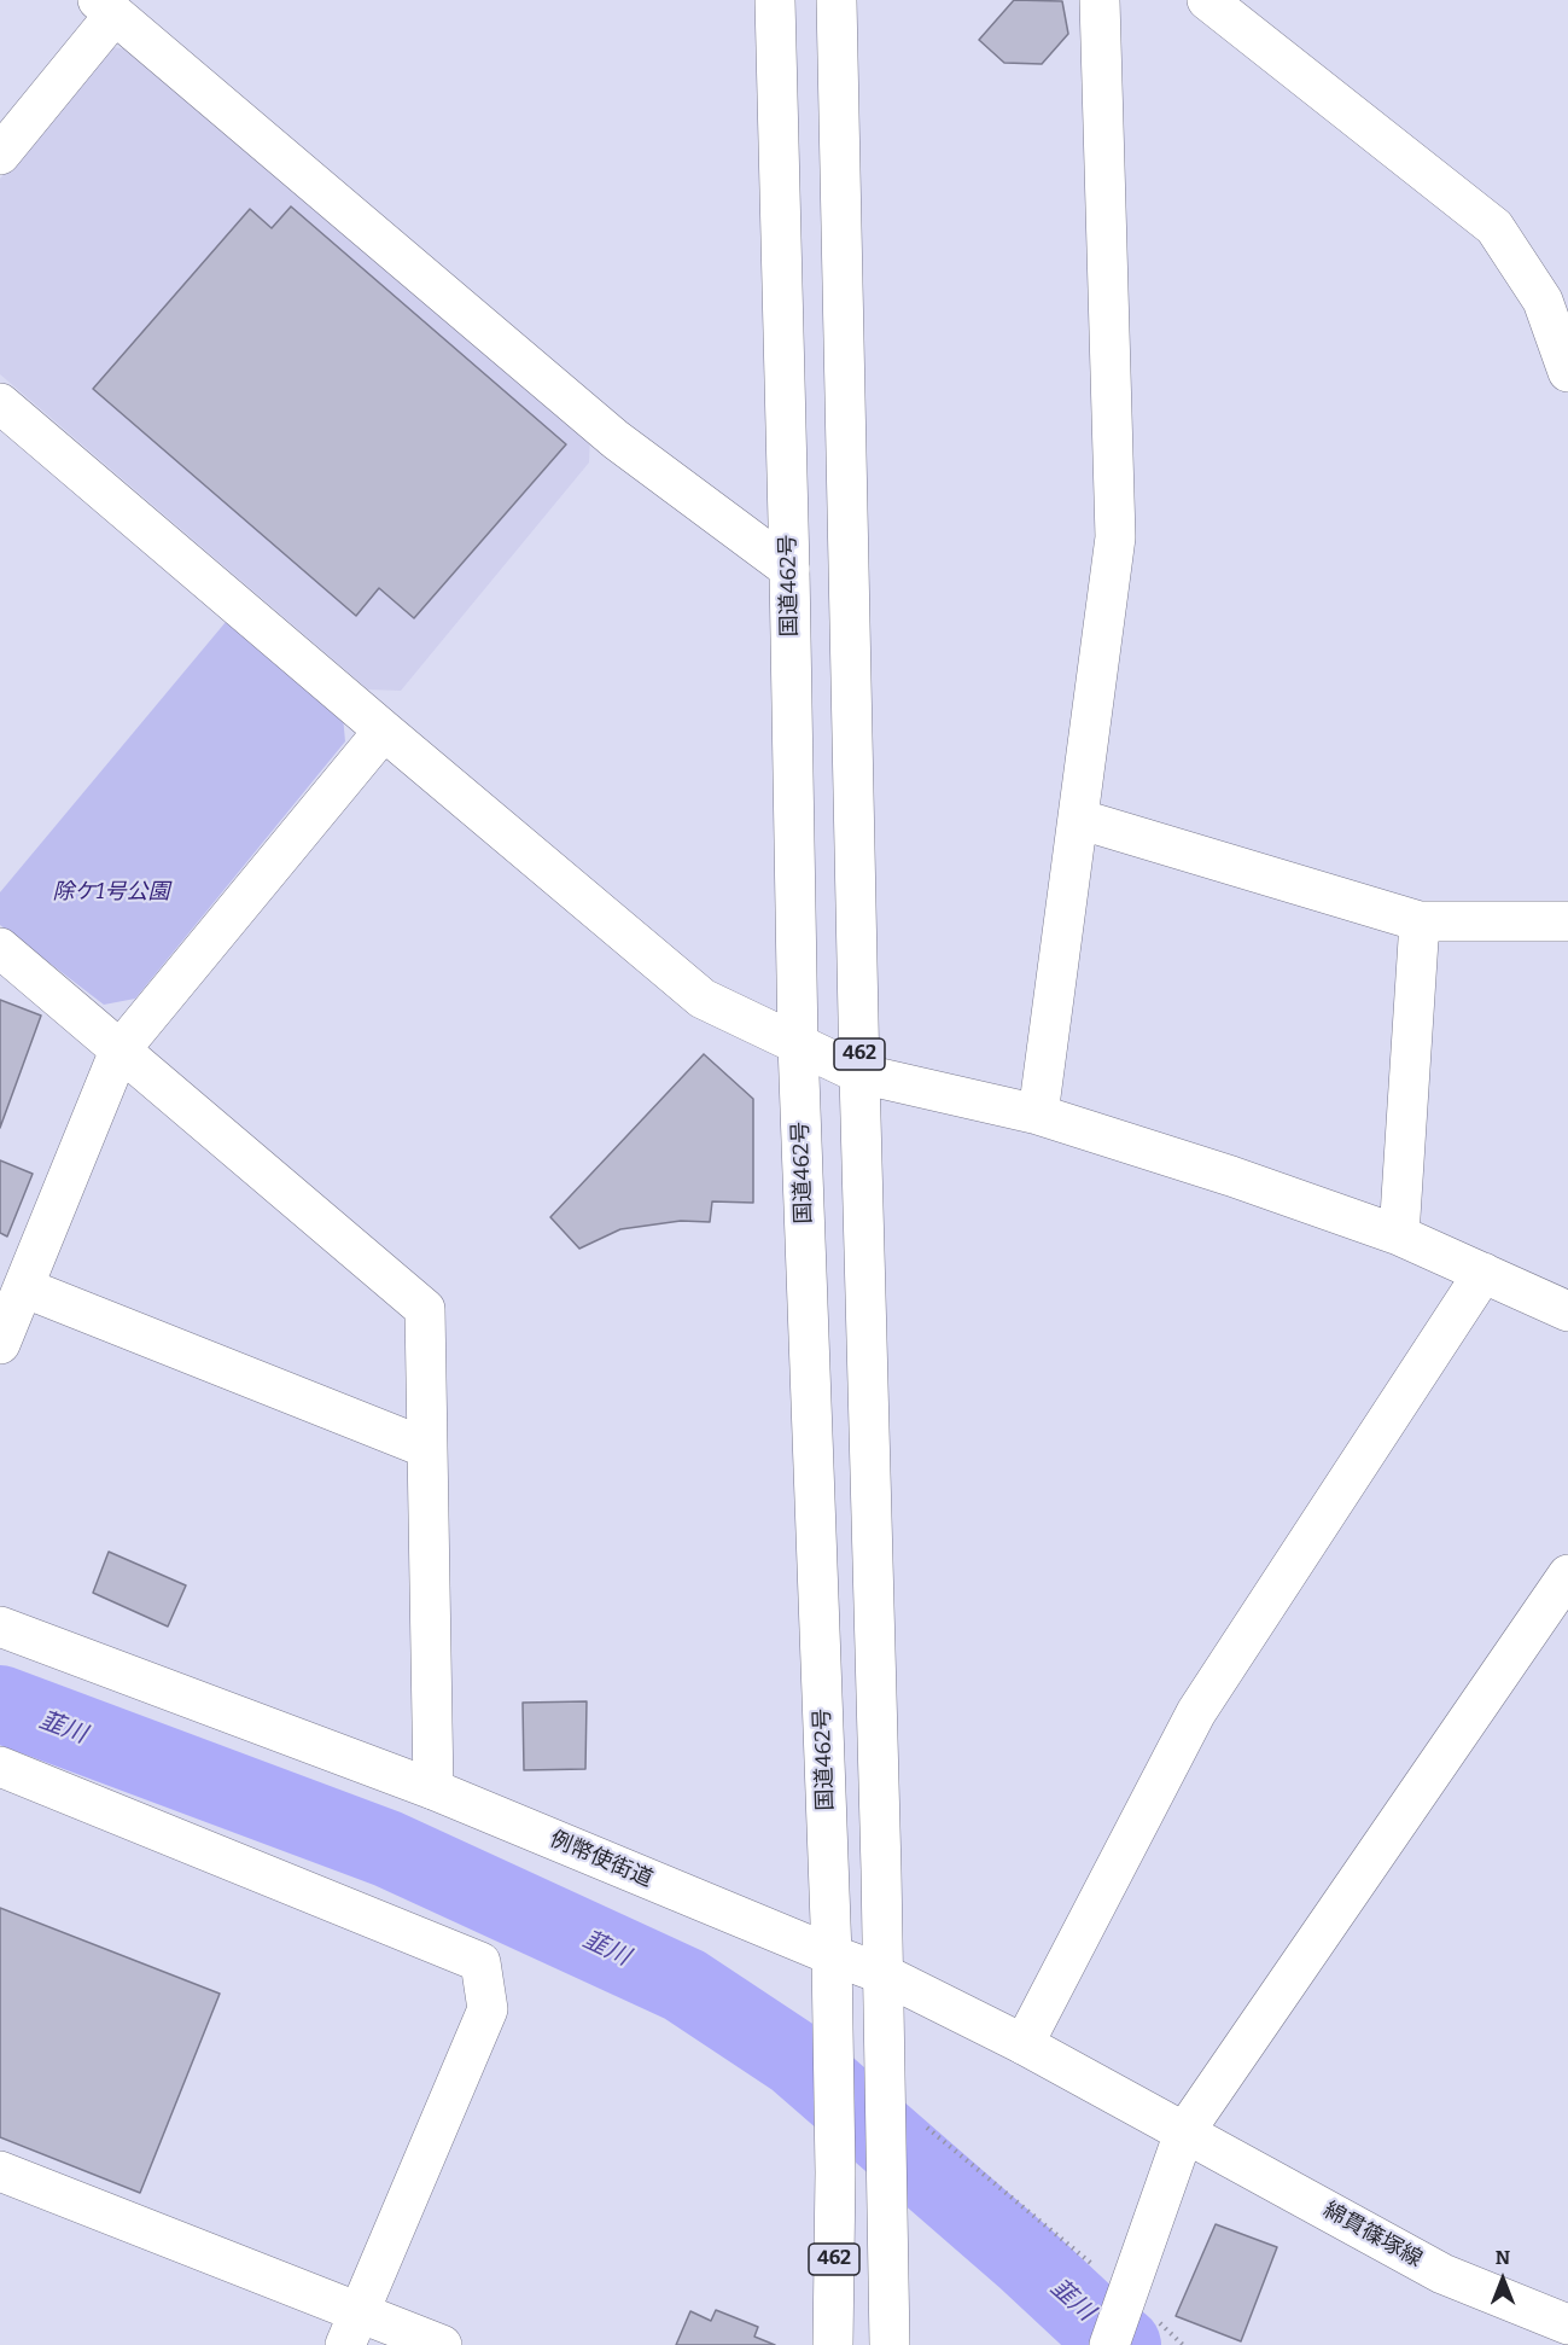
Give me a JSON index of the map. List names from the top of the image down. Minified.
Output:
{"streets":{"main road":["国道462号","462","例幣使街道","綿貫篠塚線"]},"crossings":[["国道462号","例幣使街道"],["462","例幣使街道"],["例幣使街道","綿貫篠塚線"]],"water":["韮川"],"parks":["除ケ1号公園"],"north":"top"}
